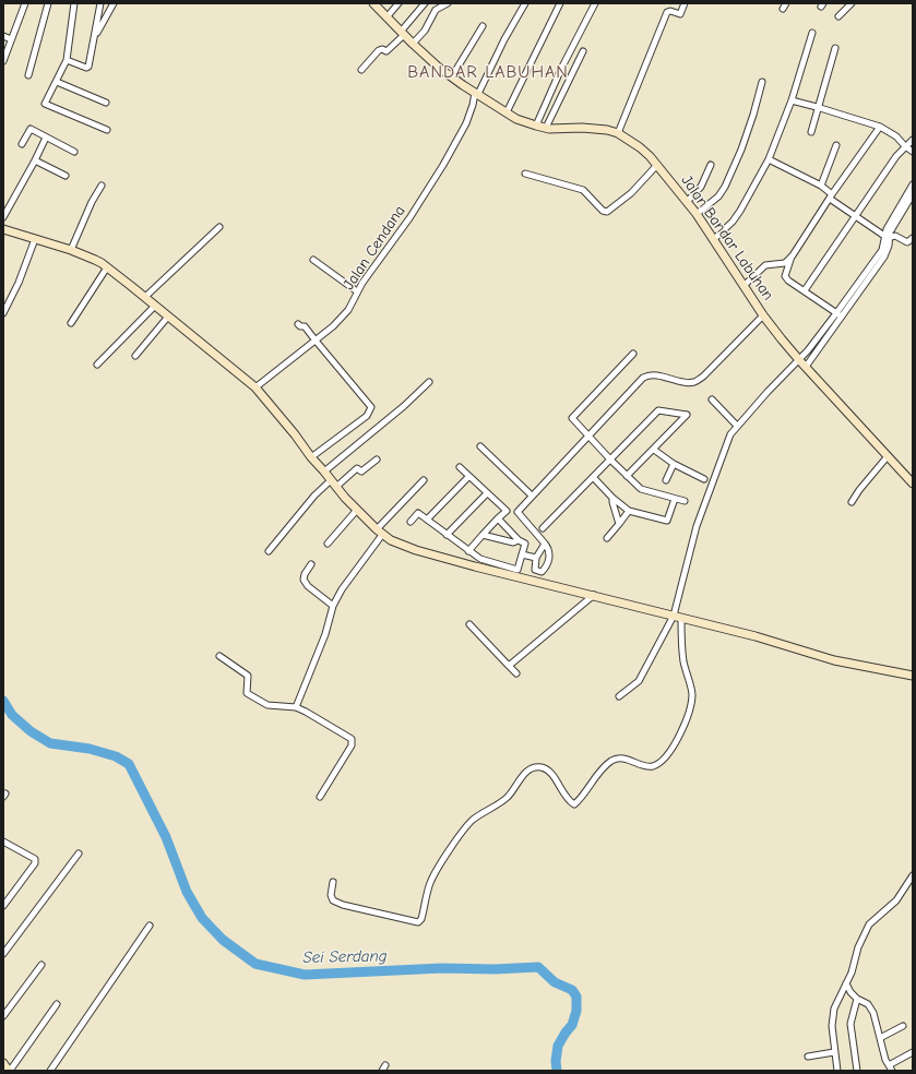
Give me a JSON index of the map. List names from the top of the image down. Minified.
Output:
{"streets":{"street":["Jalan Bandar Labuhan","Jalan Cendana"]},"crossings":[["Jalan Bandar Labuhan","Jalan Cendana"]],"districts":["BANDAR LABUHAN"],"water":["Sei Serdang"]}
